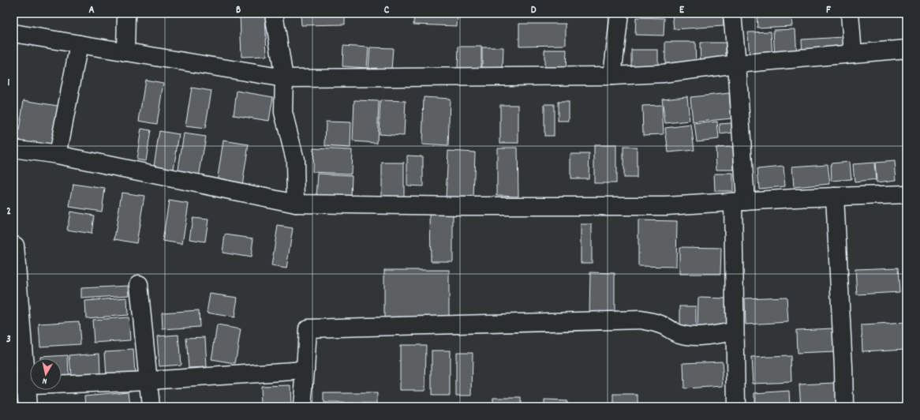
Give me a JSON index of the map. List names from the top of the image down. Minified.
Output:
{"north":"bottom","grid":{"columns":["A","B","C","D","E","F"],"rows":["1","2","3"]}}
